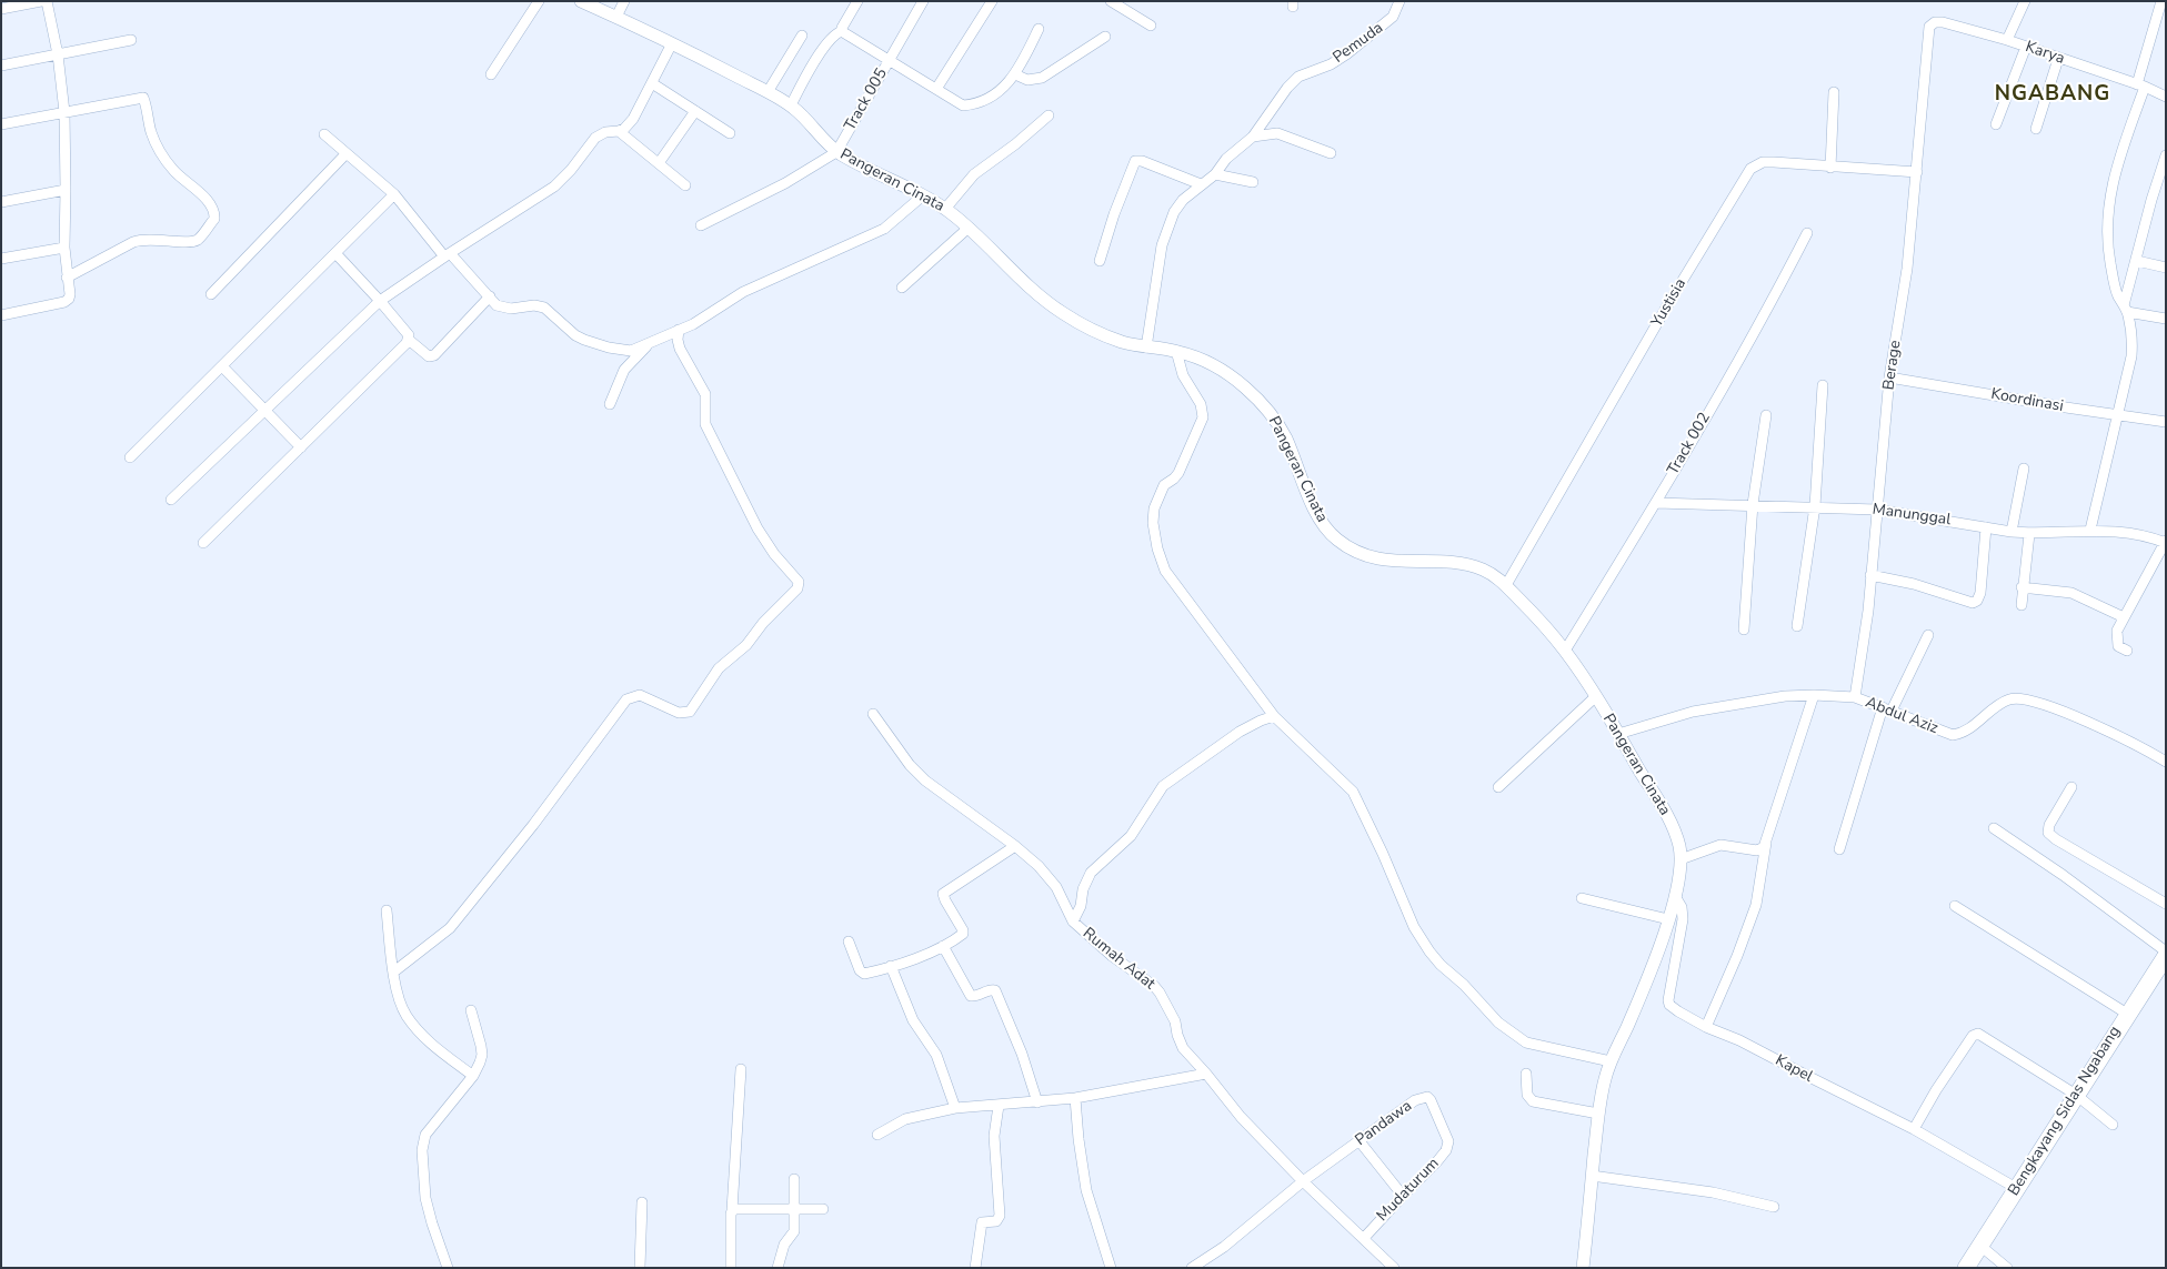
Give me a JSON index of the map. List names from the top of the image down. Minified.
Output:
{"streets":{"highway":["Bengkayang Sidas Ngabang"],"street":["Pemuda","Karya","Track 005","Pangeran Cinata","Yustisia","Berage","Koordinasi","Track 002","Manunggal","Abdul Aziz","Rumah Adat","Kapel","Pandawa","Mudaturum"]},"crossings":[["Karya","Berage"],["Track 005","Pangeran Cinata"],["Pangeran Cinata","Yustisia"],["Pangeran Cinata","Track 002"],["Pangeran Cinata","Abdul Aziz"],["Pangeran Cinata","Kapel"],["Yustisia","Berage"],["Berage","Koordinasi"],["Berage","Manunggal"],["Berage","Abdul Aziz"],["Track 002","Manunggal"],["Rumah Adat","Pandawa"],["Rumah Adat","Mudaturum"],["Kapel","Bengkayang Sidas Ngabang"],["Pandawa","Mudaturum"]],"districts":["NGABANG"]}
